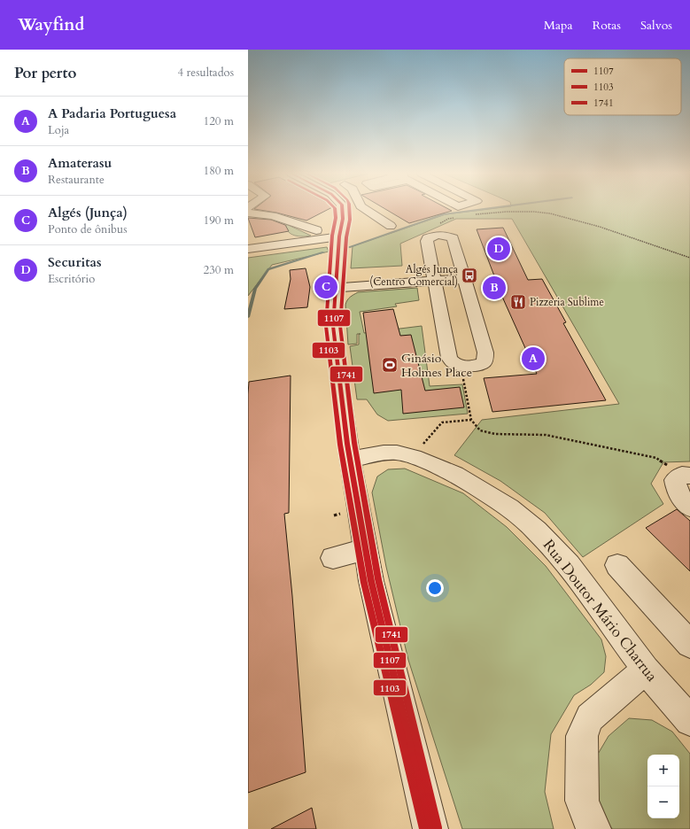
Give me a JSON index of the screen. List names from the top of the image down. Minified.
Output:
{"streets":{"street":["Rua Doutor Mário Charrua"]},"places":{"bus stop":["Algés Junça (Centro Comercial)"],"restaurant":["Pizzeria Sublime"],"sports":["Ginásio Holmes Place"]},"lines":["transit line 1107","transit line 1103","transit line 1741"],"legend":["1107","1103","1741"],"page":{"header":"Wayfind","nav":["Mapa","Rotas","Salvos"],"heading":["Por perto","4 resultados"],"list":[{"mark":"A","name":"A Padaria Portuguesa","note":"Loja","value":"120 m"},{"mark":"B","name":"Amaterasu","note":"Restaurante","value":"180 m"},{"mark":"C","name":"Algés (Junça)","note":"Ponto de ônibus","value":"190 m"},{"mark":"D","name":"Securitas","note":"Escritório","value":"230 m"}],"pins":["D","C","B","A"],"map_buttons":["+","−"]}}
